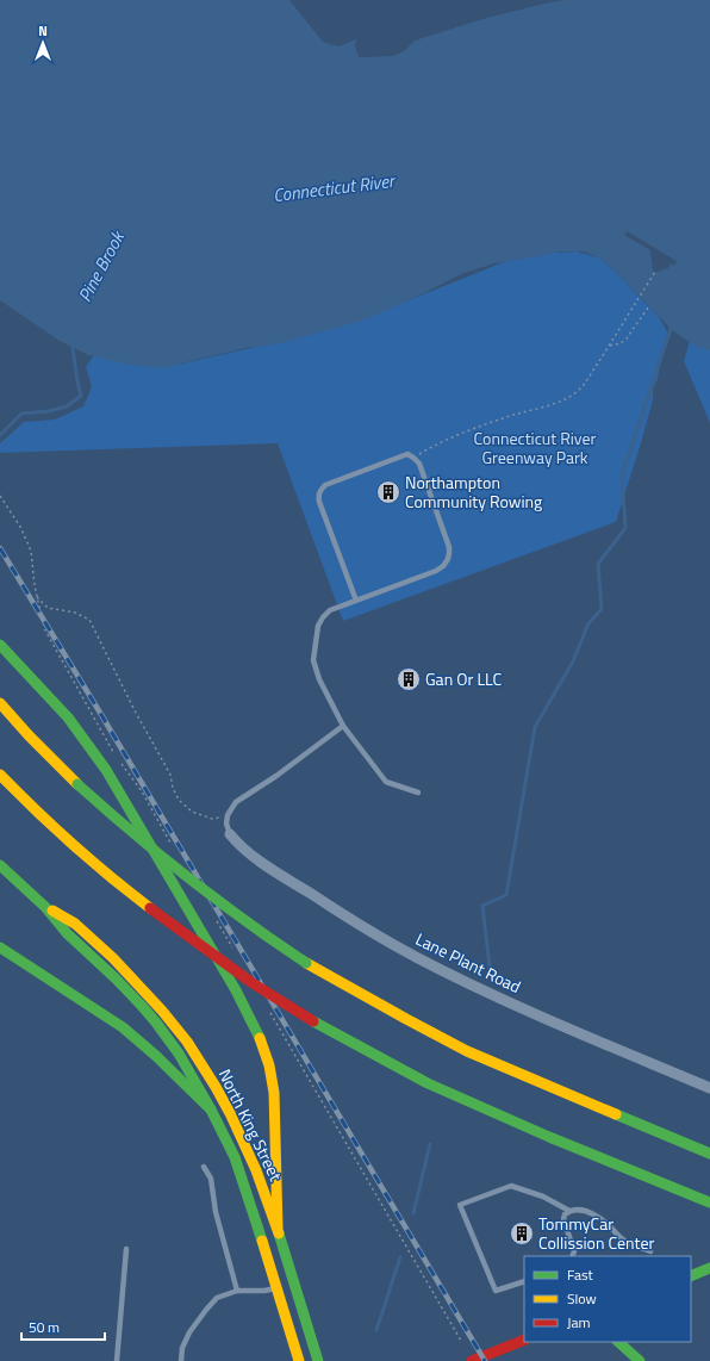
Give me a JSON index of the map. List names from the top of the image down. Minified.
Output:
{"streets":{"main road":["North King Street"],"street":["Lane Plant Road"]},"water":["Connecticut River","Pine Brook"],"parks":["Connecticut River Greenway Park"],"places":{"building":["Northampton Community Rowing","Gan Or LLC","TommyCar Collission Center"]},"legend":["Fast","Slow","Jam"],"scale_bar":"50 m","north":"top"}
